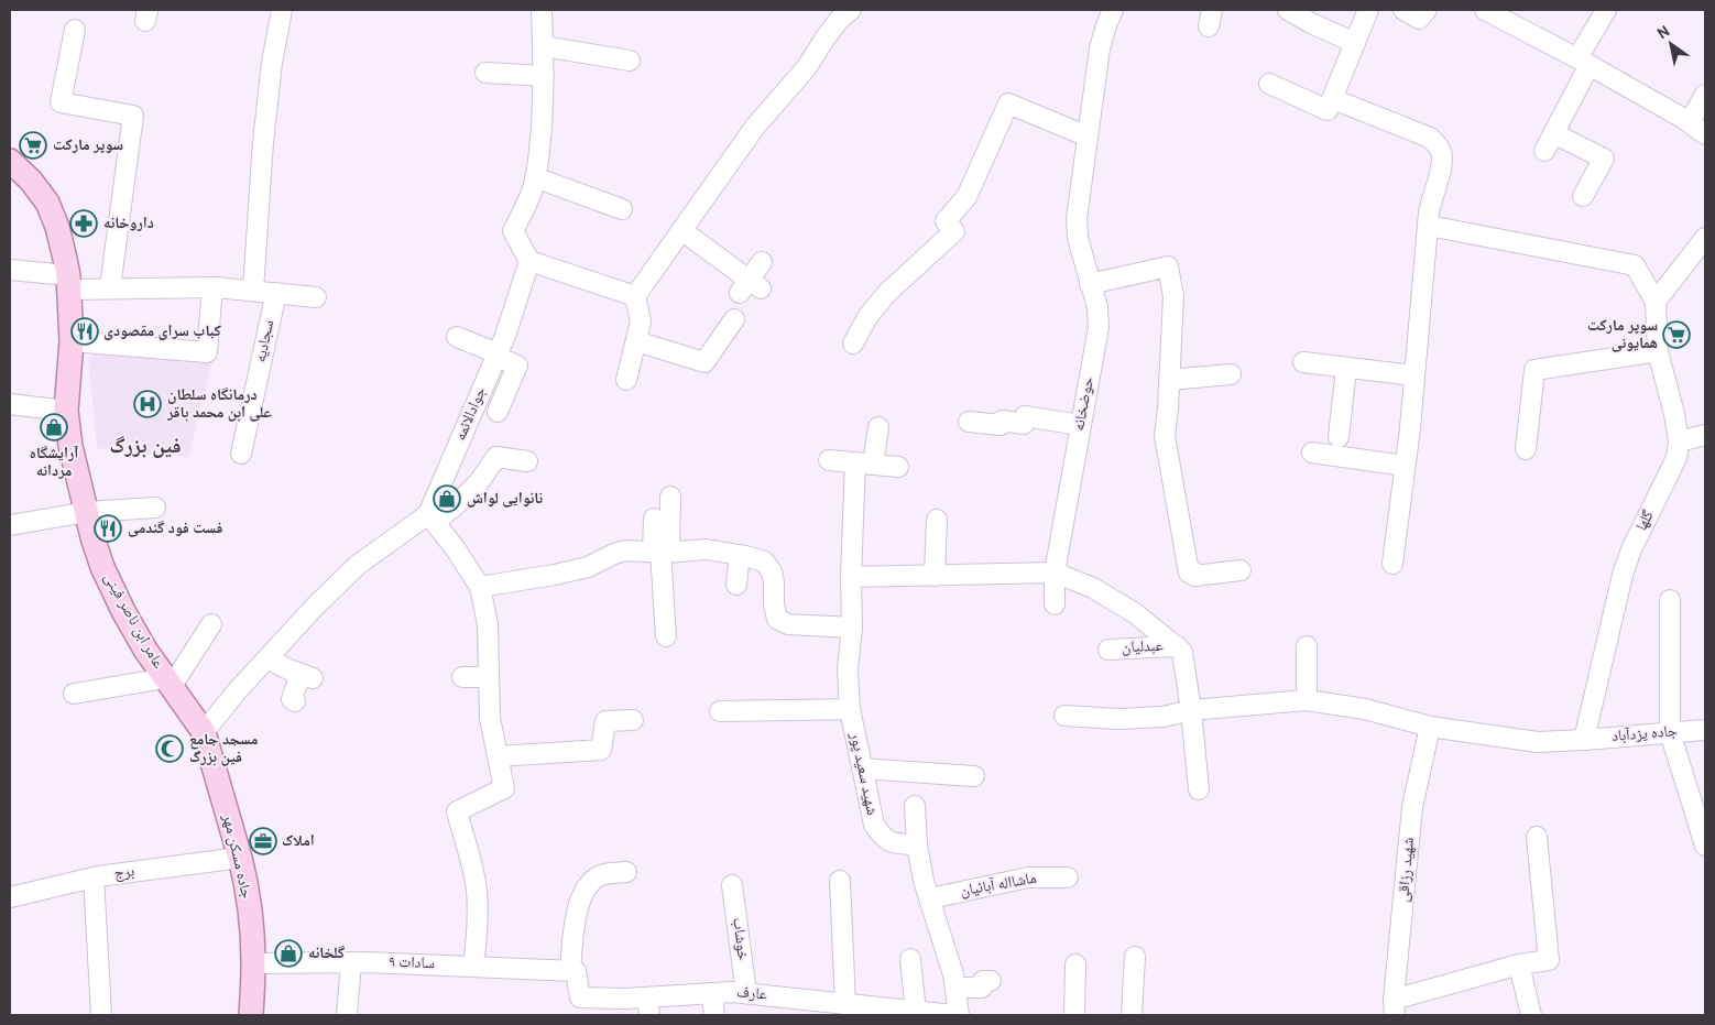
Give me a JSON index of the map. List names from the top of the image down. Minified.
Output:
{"streets":{"main road":["عامر ابن ناصر فینی","جاده مسکن مهر"],"street":["سجادیه","حوضخانه","جوادالائمه","گلها","عبدلیان","جاده یزدآباد","شهید سعید پور","شهید رزاقی","برج","ماشااله آبائیان","خوشاب","سادات ۹","عارف"]},"crossings":[["گلها","جاده یزدآباد"],["عامر ابن ناصر فینی","جاده مسکن مهر"],["جاده یزدآباد","شهید رزاقی"],["جاده مسکن مهر","برج"],["جاده مسکن مهر","سادات ۹"],["خوشاب","عارف"],["سادات ۹","عارف"]],"districts":["فین بزرگ"],"places":{"supermarket":["سوپر مارکت","سوپر مارکت همایونی"],"pharmacy":["داروخانه"],"restaurant":["کباب سرای مقصودی","فست فود گندمی"],"hospital":["درمانگاه سلطان علی ابن محمد باقر"],"shop":["آرایشگاه مردانه","نانوایی لواش","گلخانه"],"mosque":["مسجد جامع فین بزرگ"],"office":["املاک"]},"north":"top left"}
